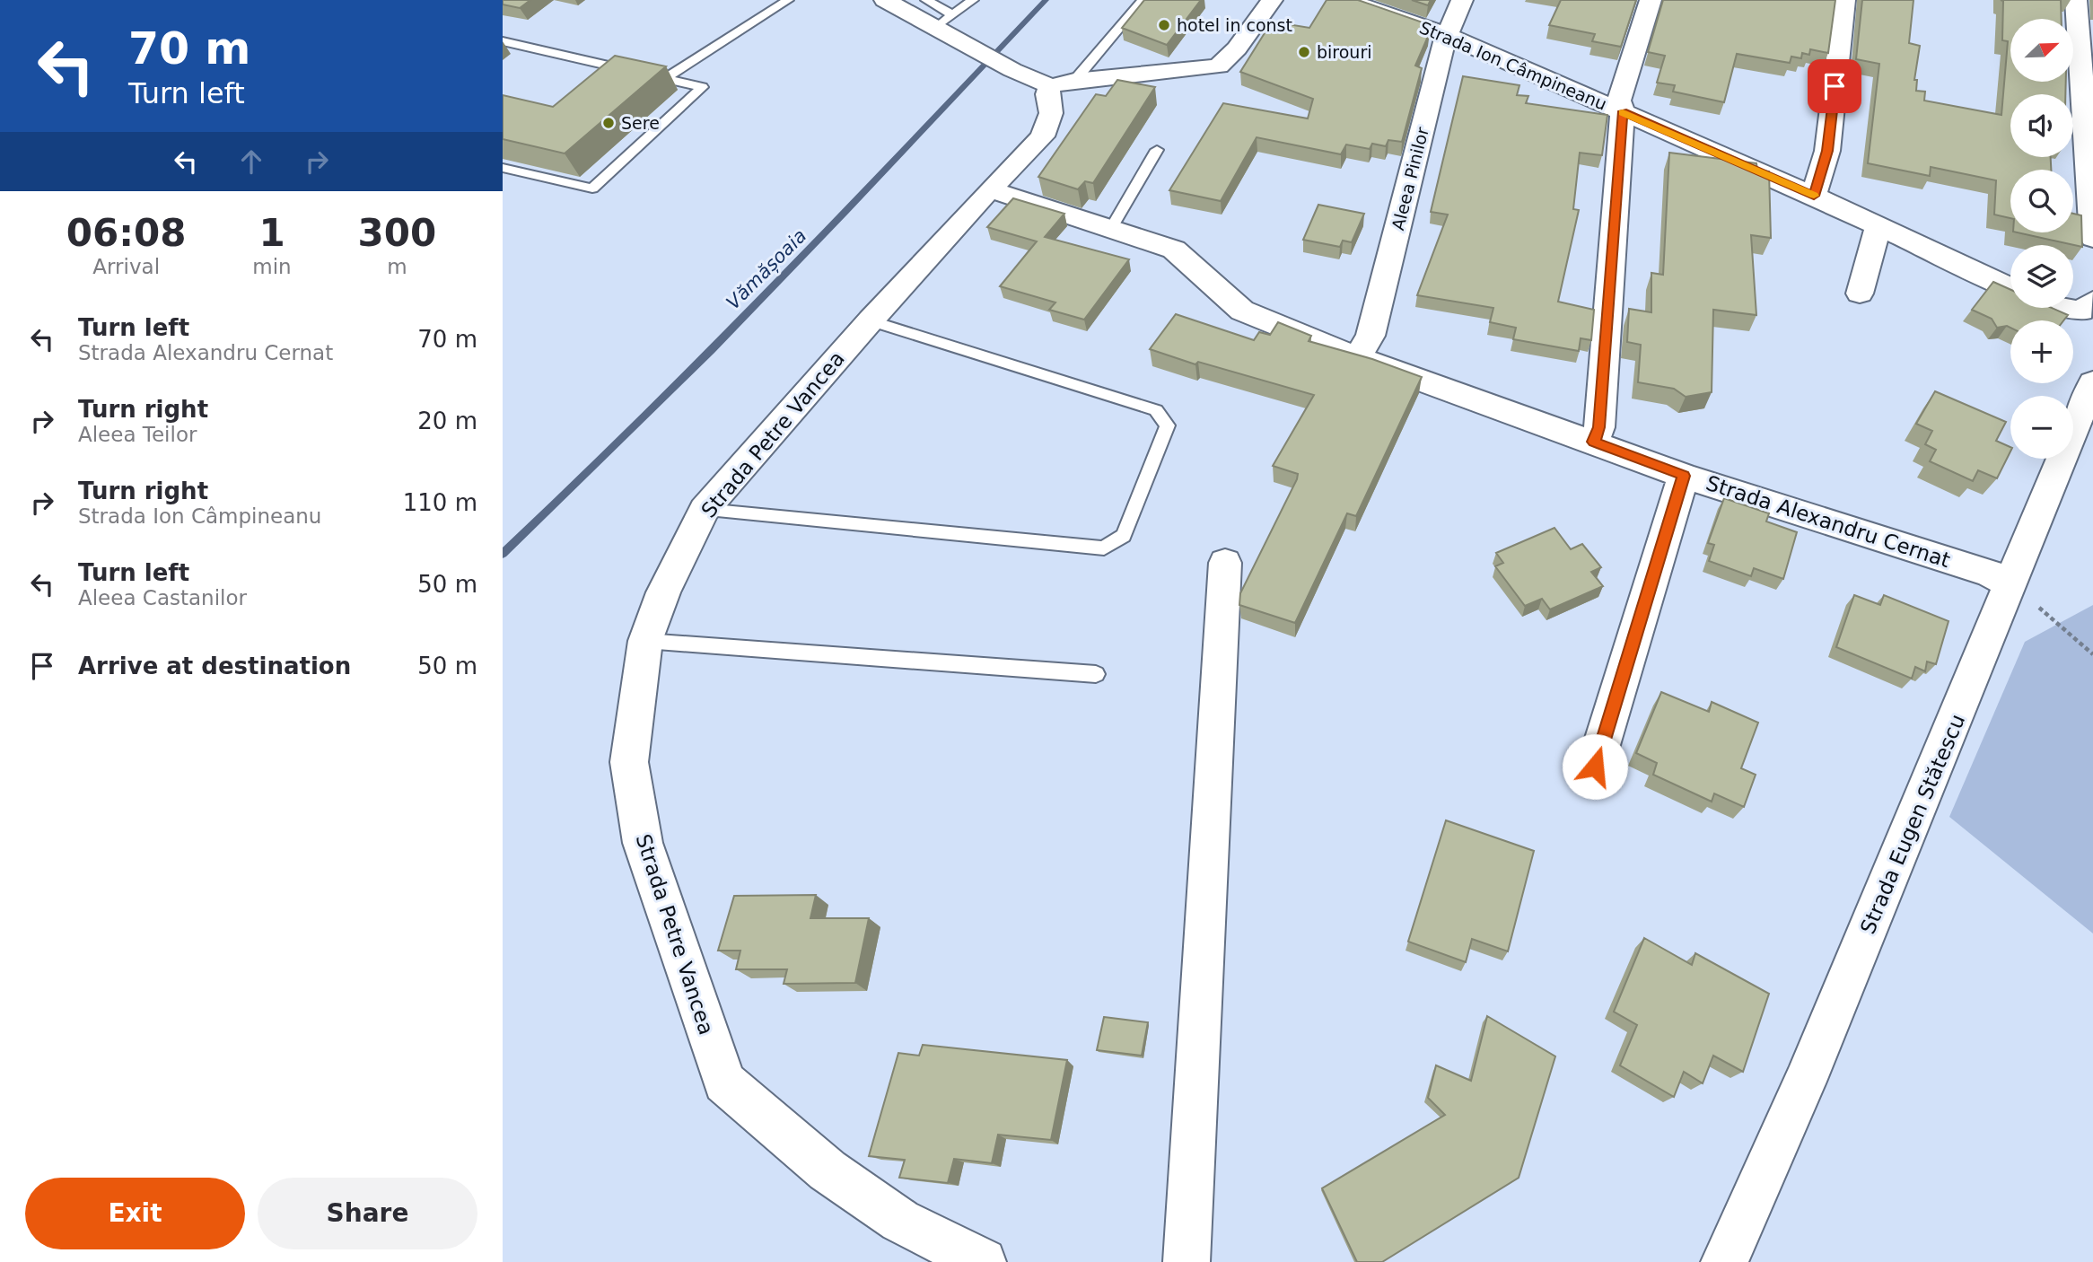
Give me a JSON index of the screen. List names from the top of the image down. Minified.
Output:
{"streets":{"street":["Strada Ion Câmpineanu","Aleea Pinilor","Strada Petre Vancea","Strada Alexandru Cernat","Strada Eugen Stătescu"]},"crossings":[["Strada Ion Câmpineanu","Aleea Pinilor"],["Aleea Pinilor","Strada Alexandru Cernat"],["Strada Petre Vancea","Strada Alexandru Cernat"],["Strada Alexandru Cernat","Strada Eugen Stătescu"]],"water":["Vămășoaia"],"places":["hotel in const","birouri","Sere"],"north":"top right","page":{"turn":["70 m","Turn left"],"map_buttons":["+","−"],"eta":["06:08","Arrival","1","min","300","m"],"list":[{"name":"Turn left","note":"Strada Alexandru Cernat","value":"70 m"},{"name":"Turn right","note":"Aleea Teilor","value":"20 m"},{"name":"Turn right","note":"Strada Ion Câmpineanu","value":"110 m"},{"name":"Turn left","note":"Aleea Castanilor","value":"50 m"},{"name":"Arrive at destination","value":"50 m"}],"buttons":["Exit","Share"]}}
